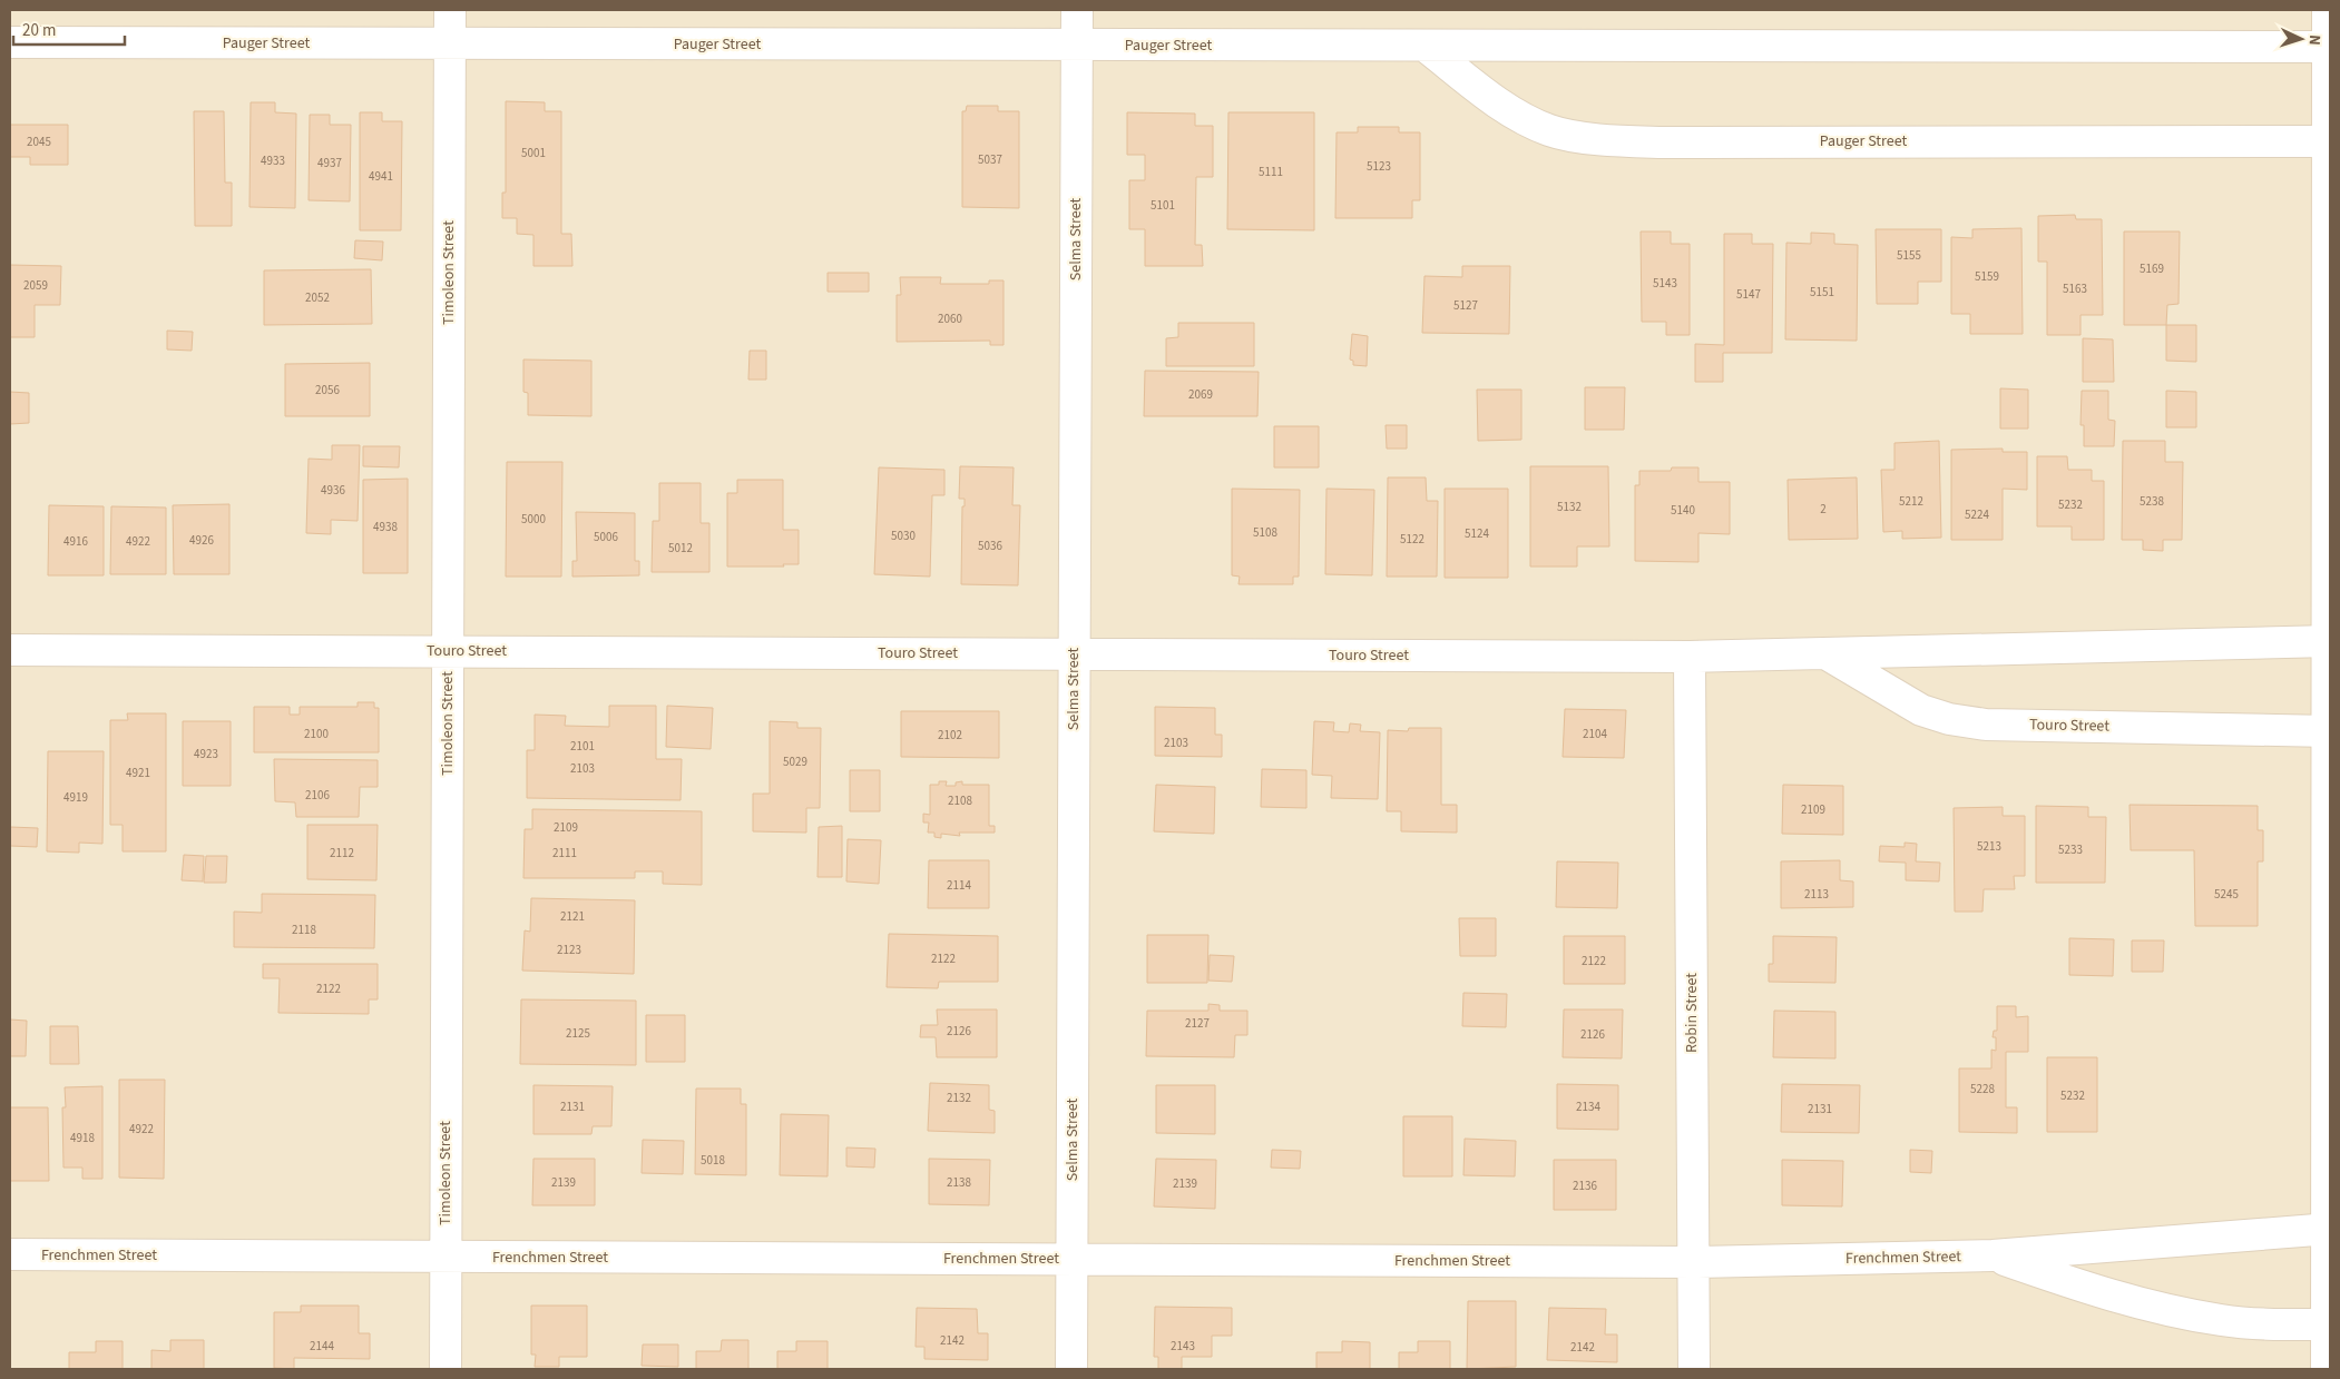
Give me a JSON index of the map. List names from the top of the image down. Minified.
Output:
{"streets":{"street":["Pauger Street","Selma Street","Timoleon Street","Touro Street","Robin Street","Frenchmen Street"]},"crossings":[["Pauger Street","Selma Street"],["Pauger Street","Timoleon Street"],["Selma Street","Touro Street"],["Selma Street","Frenchmen Street"],["Timoleon Street","Touro Street"],["Timoleon Street","Frenchmen Street"],["Touro Street","Robin Street"],["Robin Street","Frenchmen Street"]],"house_numbers":["2045","5001","5037","4933","4937","5123","5111","4941","5101","5155","5169","5159","5143","2059","5163","5151","5147","2052","5127","2060","2056","2069","4936","5212","5238","5232","5132","2","5140","5224","5000","4938","5108","5124","5030","5006","5122","4926","4916","4922","5036","5012","2100","2104","2102","2103","2101","4923","5029","2103","4921","2106","4919","2108","2109","2109","5213","5233","2112","2111","2114","2113","5245","2121","2118","2123","2122","2122","2122","2127","2126","2125","2126","5228","5232","2132","2131","2134","2131","4922","4918","5018","2139","2138","2139","2136","2142","2144","2143","2142"],"scale_bar":"20 m","north":"right"}
